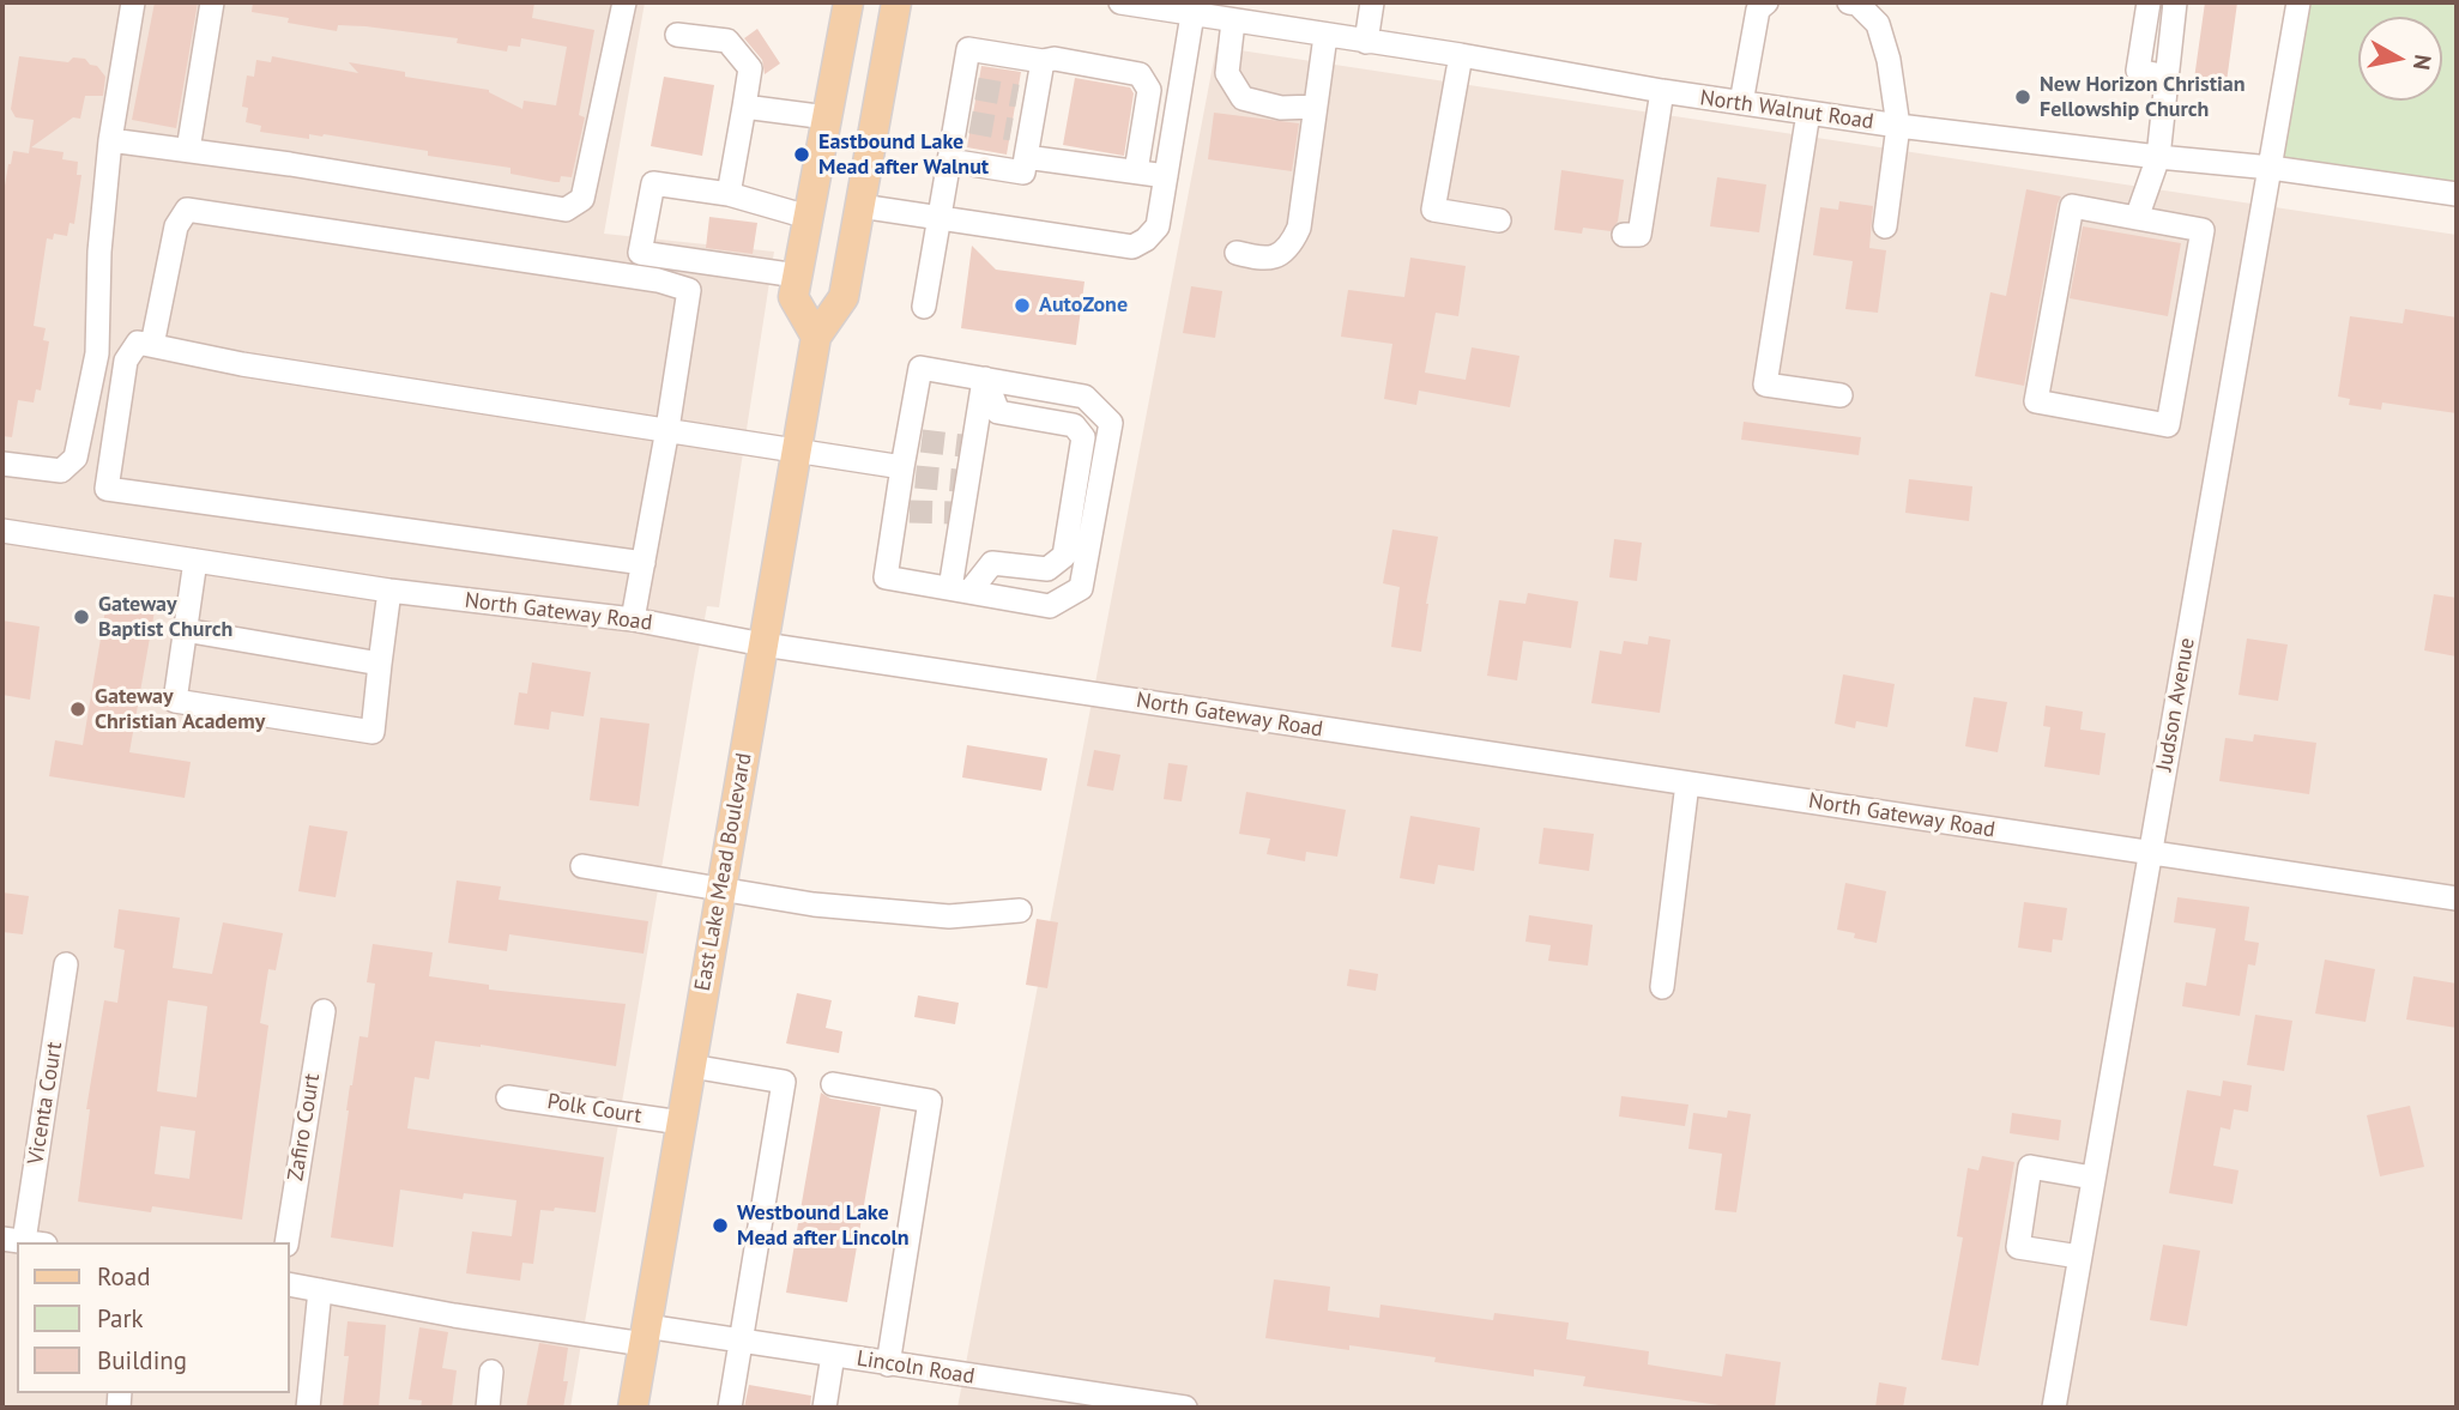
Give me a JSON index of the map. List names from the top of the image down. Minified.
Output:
{"streets":{"main road":["East Lake Mead Boulevard"],"street":["North Walnut Road","North Gateway Road","Judson Avenue","Vicenta Court","Polk Court","Zafiro Court","Lincoln Road"]},"crossings":[["North Walnut Road","Judson Avenue"],["North Gateway Road","Judson Avenue"],["North Gateway Road","East Lake Mead Boulevard"],["East Lake Mead Boulevard","Polk Court"],["East Lake Mead Boulevard","Lincoln Road"]],"places":["New Horizon Christian Fellowship Church","Eastbound Lake Mead after Walnut","AutoZone","Gateway Baptist Church","Gateway Christian Academy","Westbound Lake Mead after Lincoln"],"legend":["Road","Park","Building"],"north":"right"}
